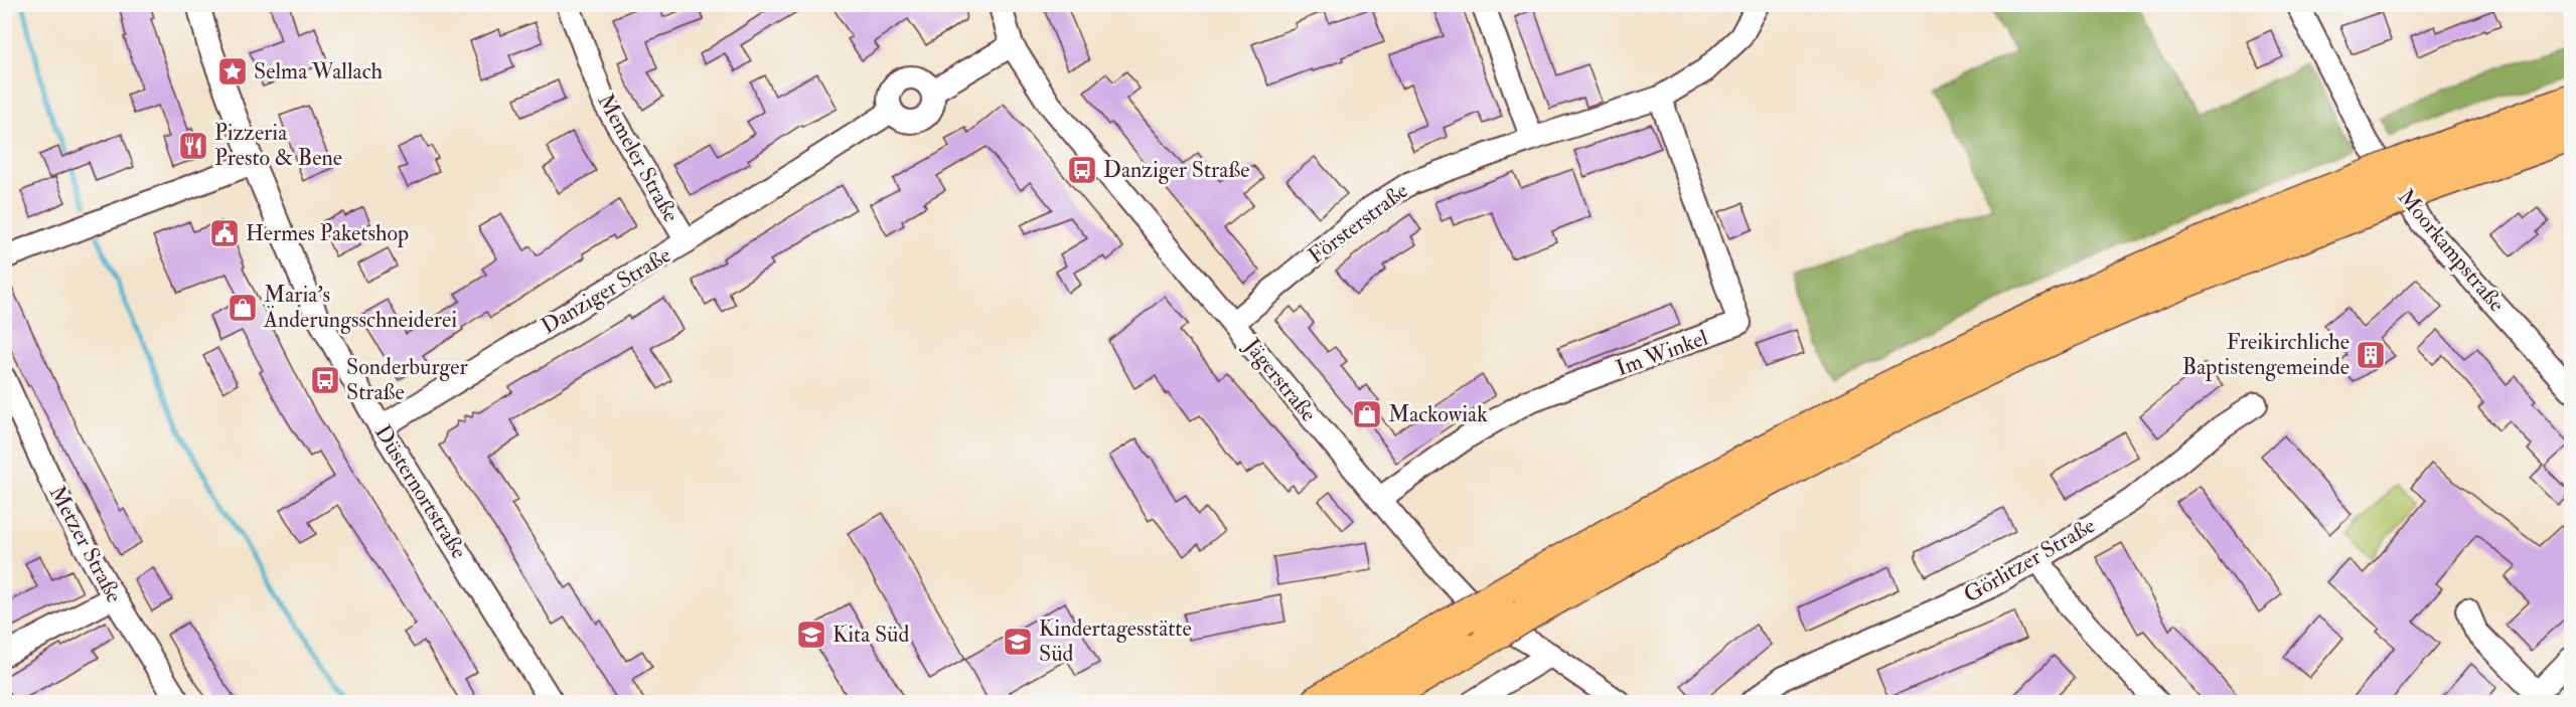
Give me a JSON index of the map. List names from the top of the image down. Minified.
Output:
{"streets":{"street":["Memeler Straße","Försterstraße","Moorkampstraße","Danziger Straße","Im Winkel","Jägerstraße","Düsternortstraße","Metzer Straße","Görlitzer Straße"]},"crossings":[["Memeler Straße","Danziger Straße"],["Försterstraße","Im Winkel"],["Försterstraße","Jägerstraße"],["Danziger Straße","Düsternortstraße"],["Im Winkel","Jägerstraße"]],"places":{"place":["Selma Wallach"],"restaurant":["Pizzeria Presto & Bene"],"bus stop":["Danziger Straße","Sonderburger Straße"],"public building":["Hermes Paketshop"],"shop":["Maria's Änderungsschneiderei","Mackowiak"],"building":["Freikirchliche Baptistengemeinde"],"school or university":["Kita Süd","Kindertagesstätte Süd"]}}
